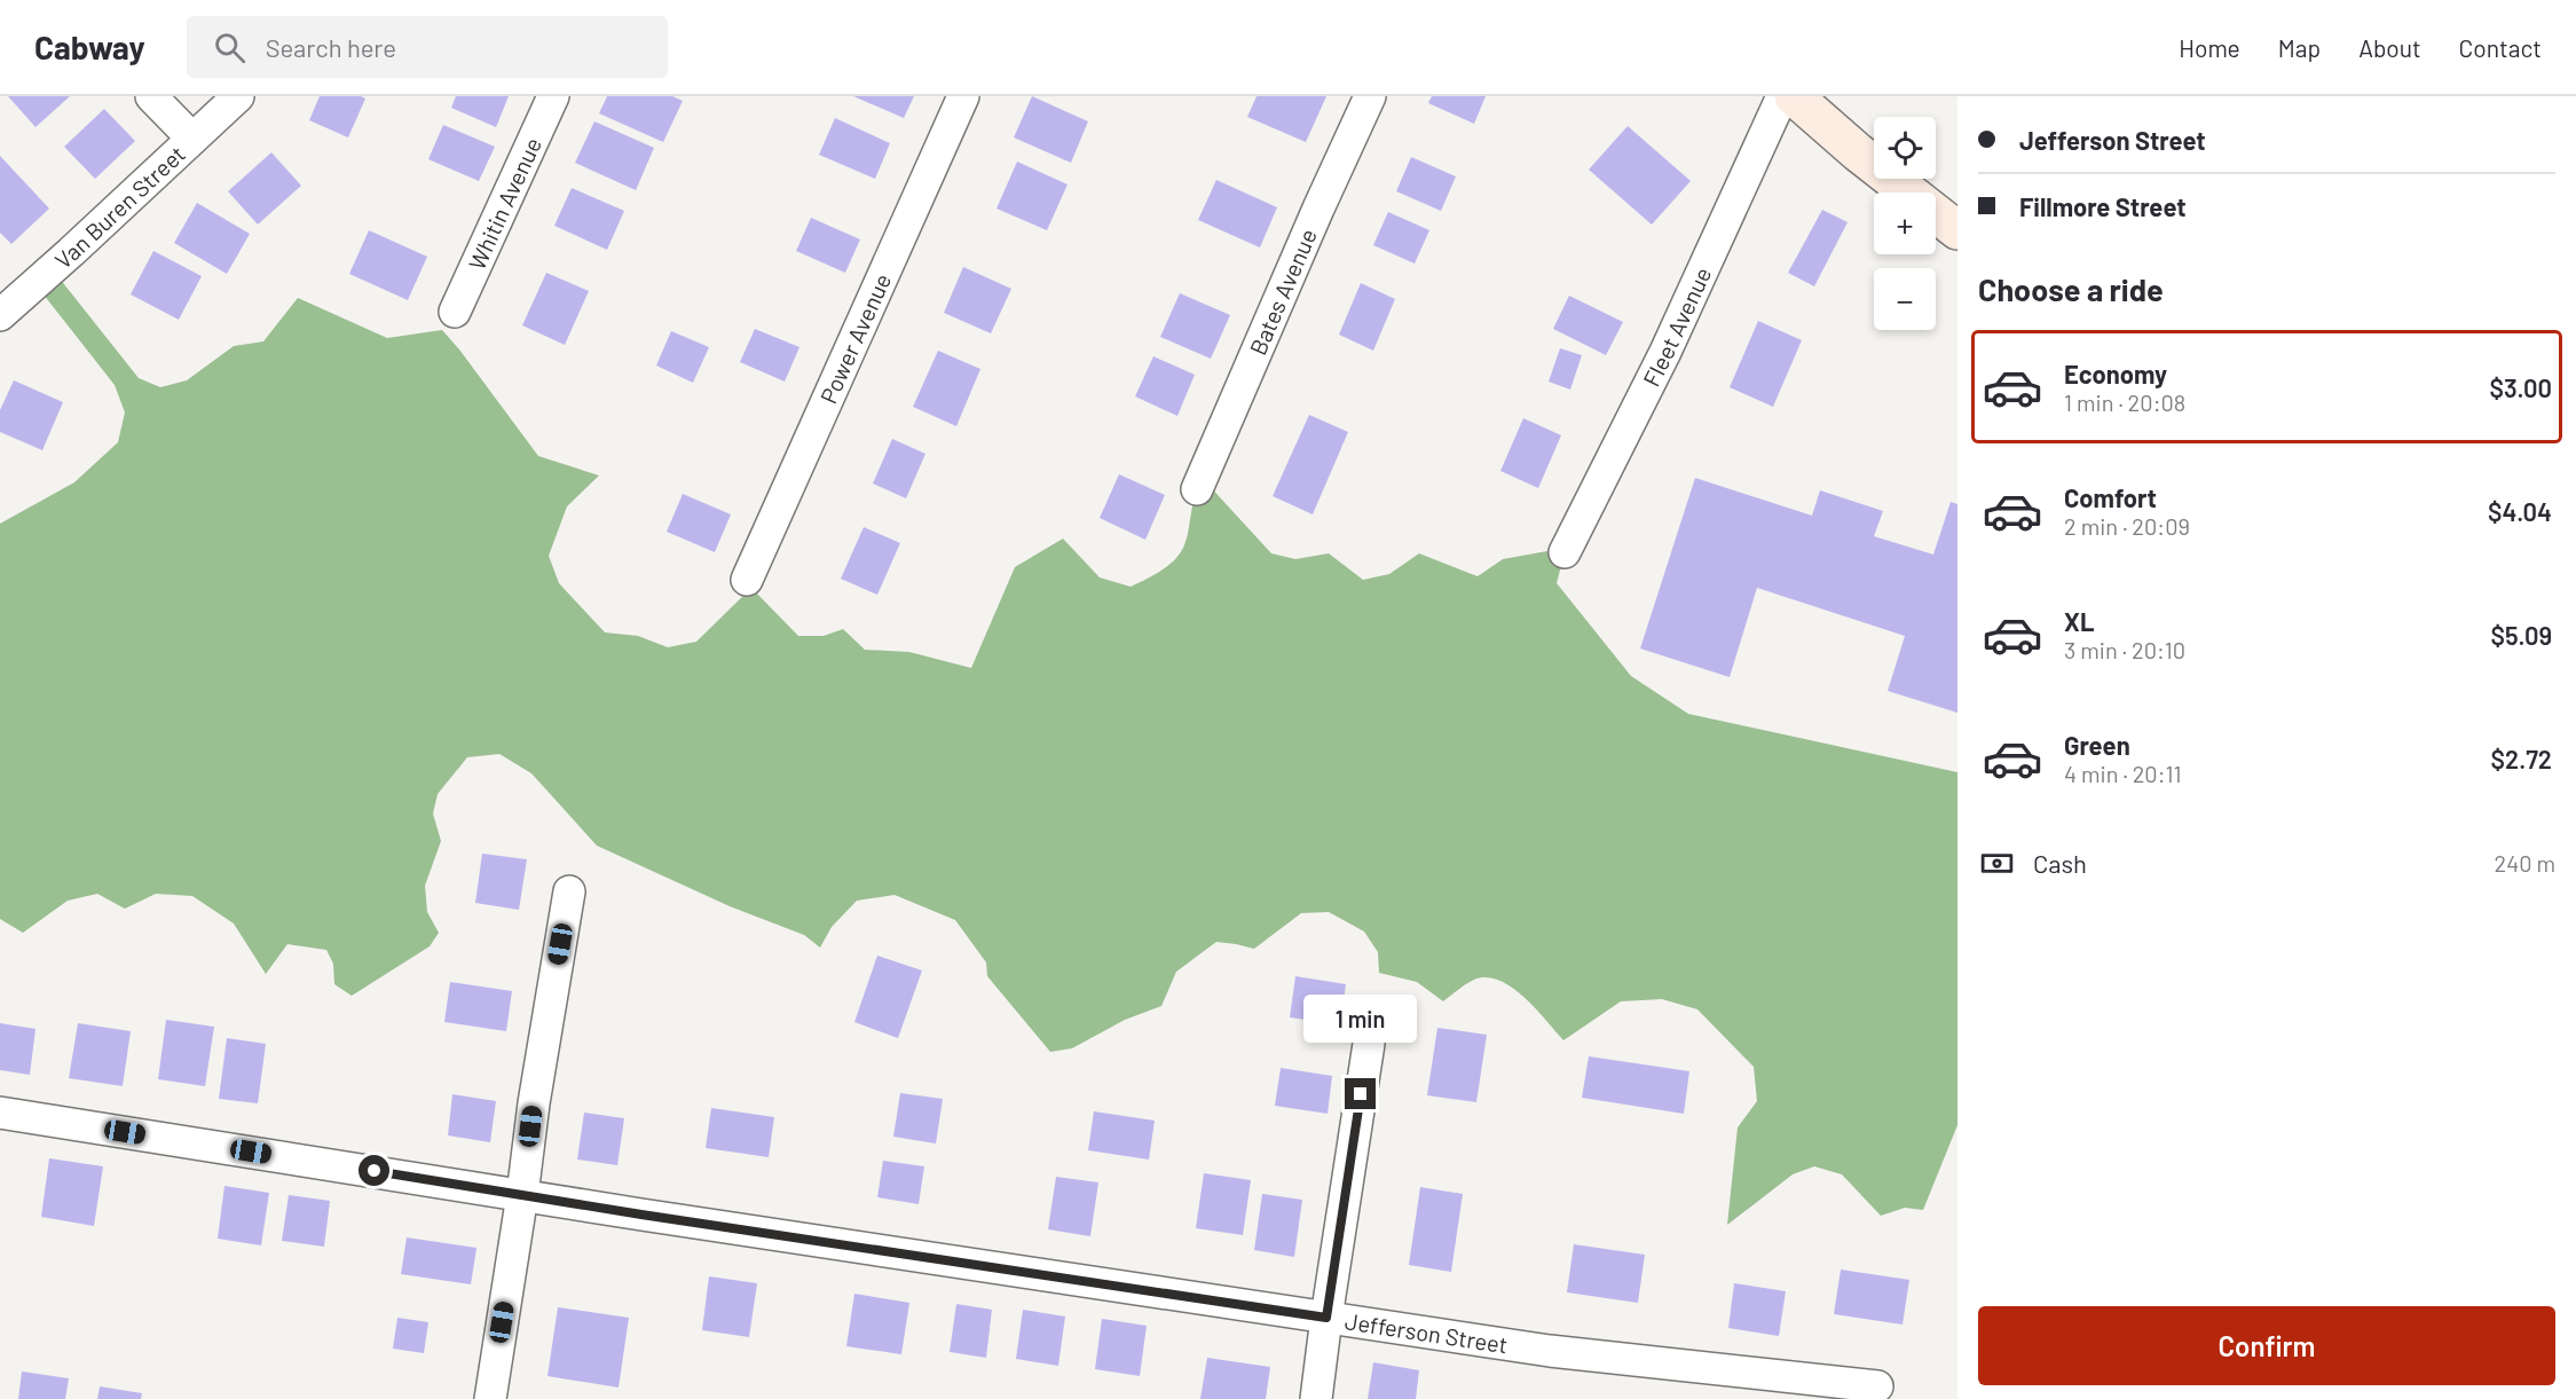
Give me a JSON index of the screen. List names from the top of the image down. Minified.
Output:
{"streets":{"street":["Whitin Avenue","Van Buren Street","Bates Avenue","Fleet Avenue","Power Avenue","Jefferson Street"]},"page":{"header":"Cabway","search":"Search here","nav":["Home","Map","About","Contact"],"banner":["Jefferson Street","Fillmore Street"],"map_buttons":["+","−"],"heading":"Choose a ride","list":[{"name":"Economy","note":"1 min · 20:08","value":"$3.00"},{"name":"Comfort","note":"2 min · 20:09","value":"$4.04"},{"name":"XL","note":"3 min · 20:10","value":"$5.09"},{"name":"Green","note":"4 min · 20:11","value":"$2.72"}],"pay":["Cash","240 m"],"bubble":"1 min","buttons":"Confirm"}}
